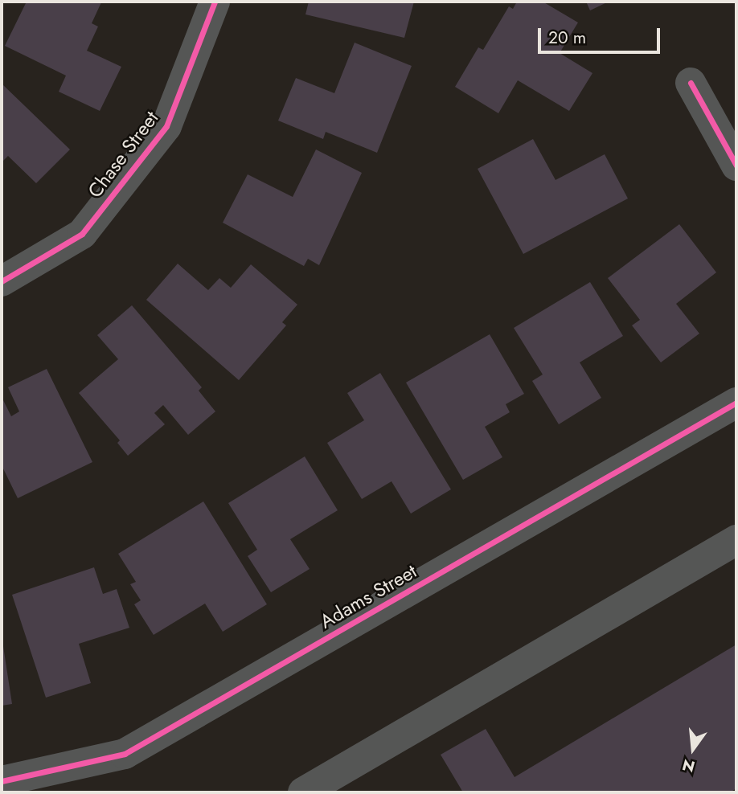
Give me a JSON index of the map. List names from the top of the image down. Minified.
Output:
{"streets":{"street":["Chase Street","Adams Street"]},"scale_bar":"20 m","north":"bottom"}
